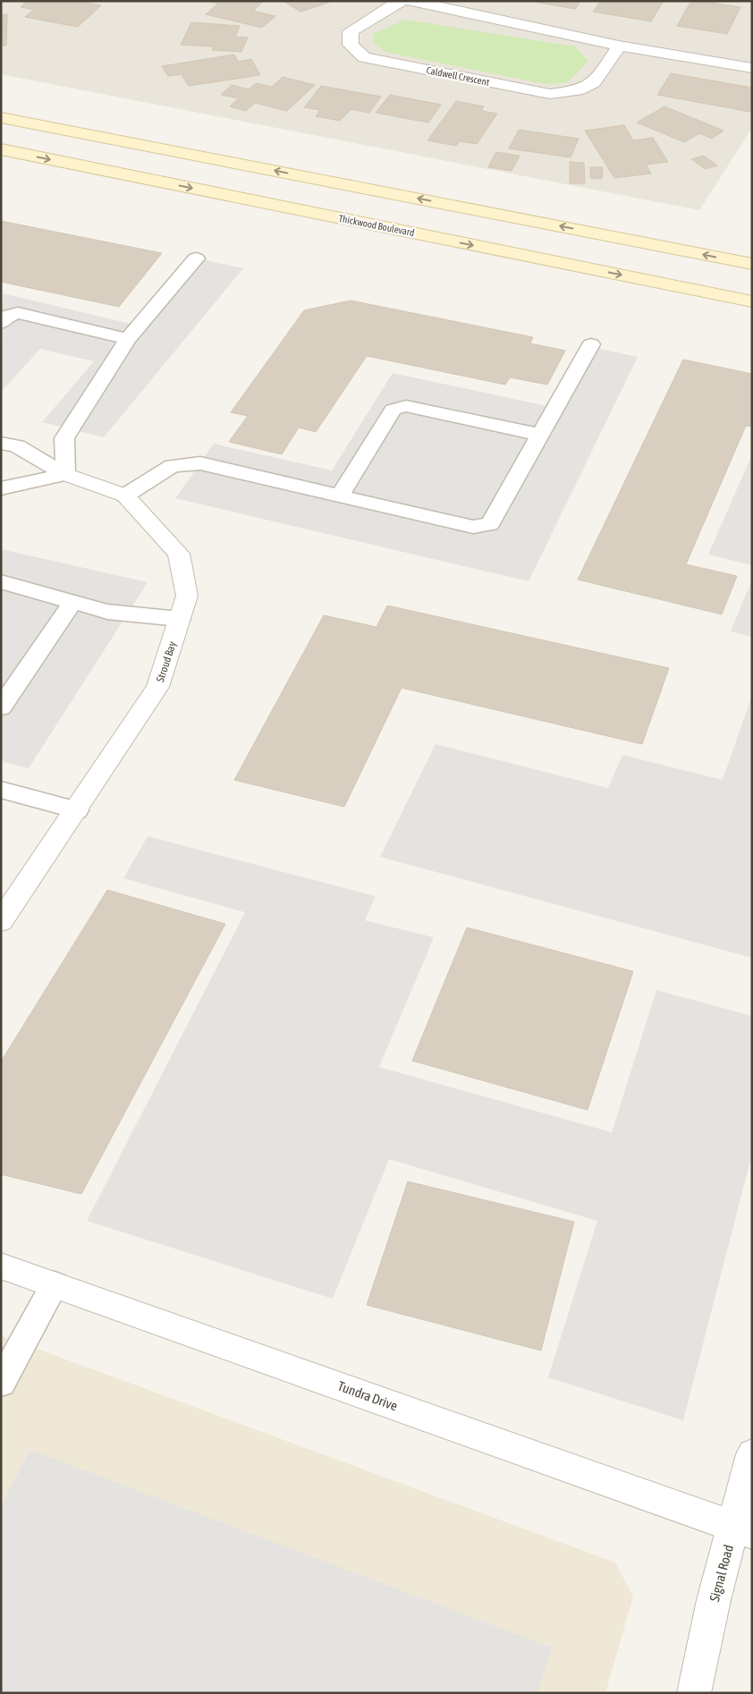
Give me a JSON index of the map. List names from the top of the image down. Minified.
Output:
{"streets":{"main road":["Thickwood Boulevard"],"street":["Caldwell Crescent","Stroud Bay","Tundra Drive","Signal Road"]},"crossings":[["Tundra Drive","Signal Road"]]}
